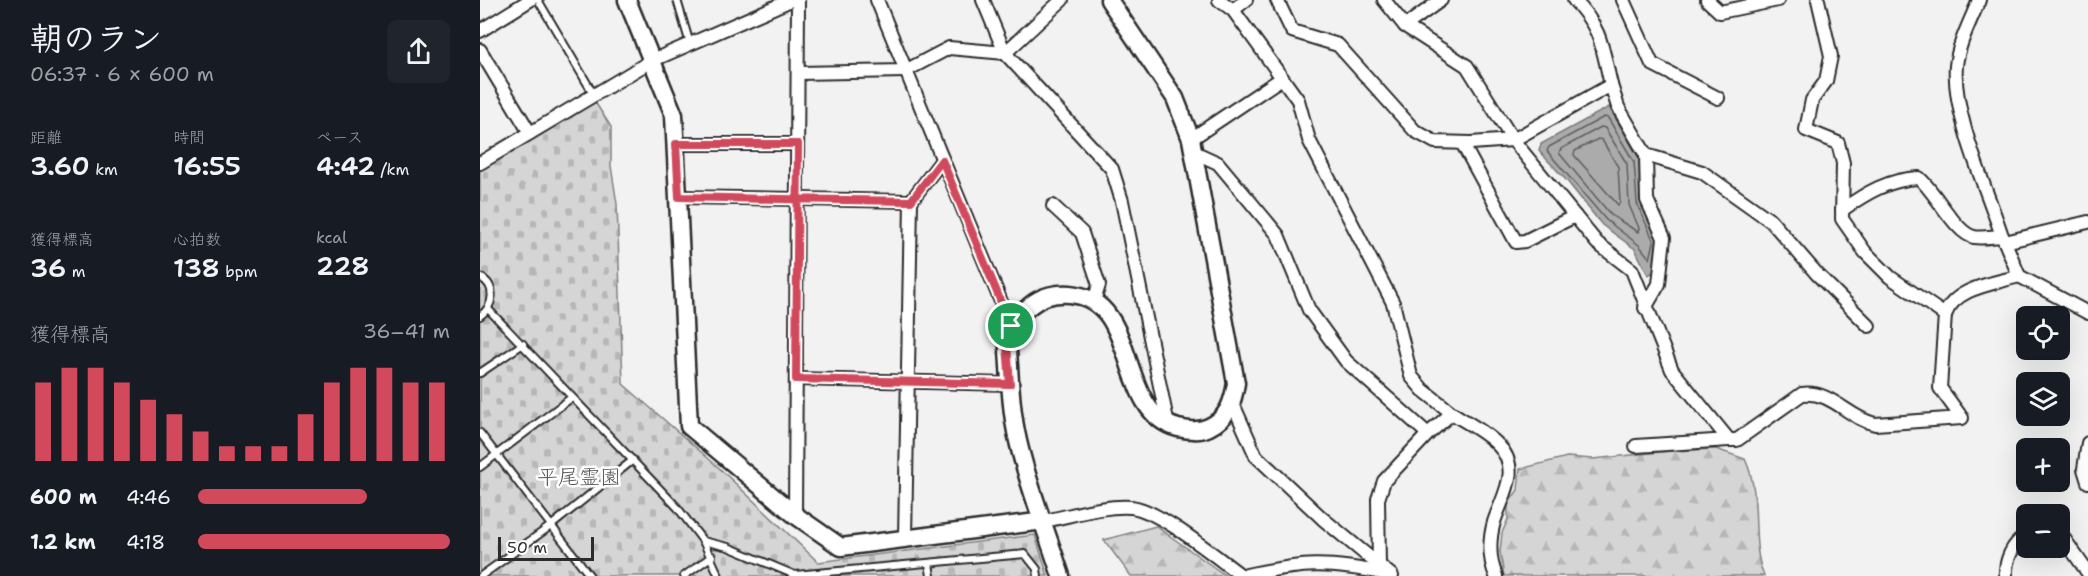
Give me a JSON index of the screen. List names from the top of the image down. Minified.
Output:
{"parks":["平尾霊園"],"scale_bar":"50 m","page":{"heading":["朝のラン","06:37 · 6 × 600 m"],"stats":[["距離","3.60 km"],["時間","16:55"],["ペース","4:42 /km"],["獲得標高","36 m"],["心拍数","138 bpm"],["kcal","228"]],"chart":["獲得標高","36–41 m"],"map_buttons":["+","−"],"list":[{"name":"600 m","note":"4:46"},{"name":"1.2 km","note":"4:18"}],"scale":"50 m"}}
